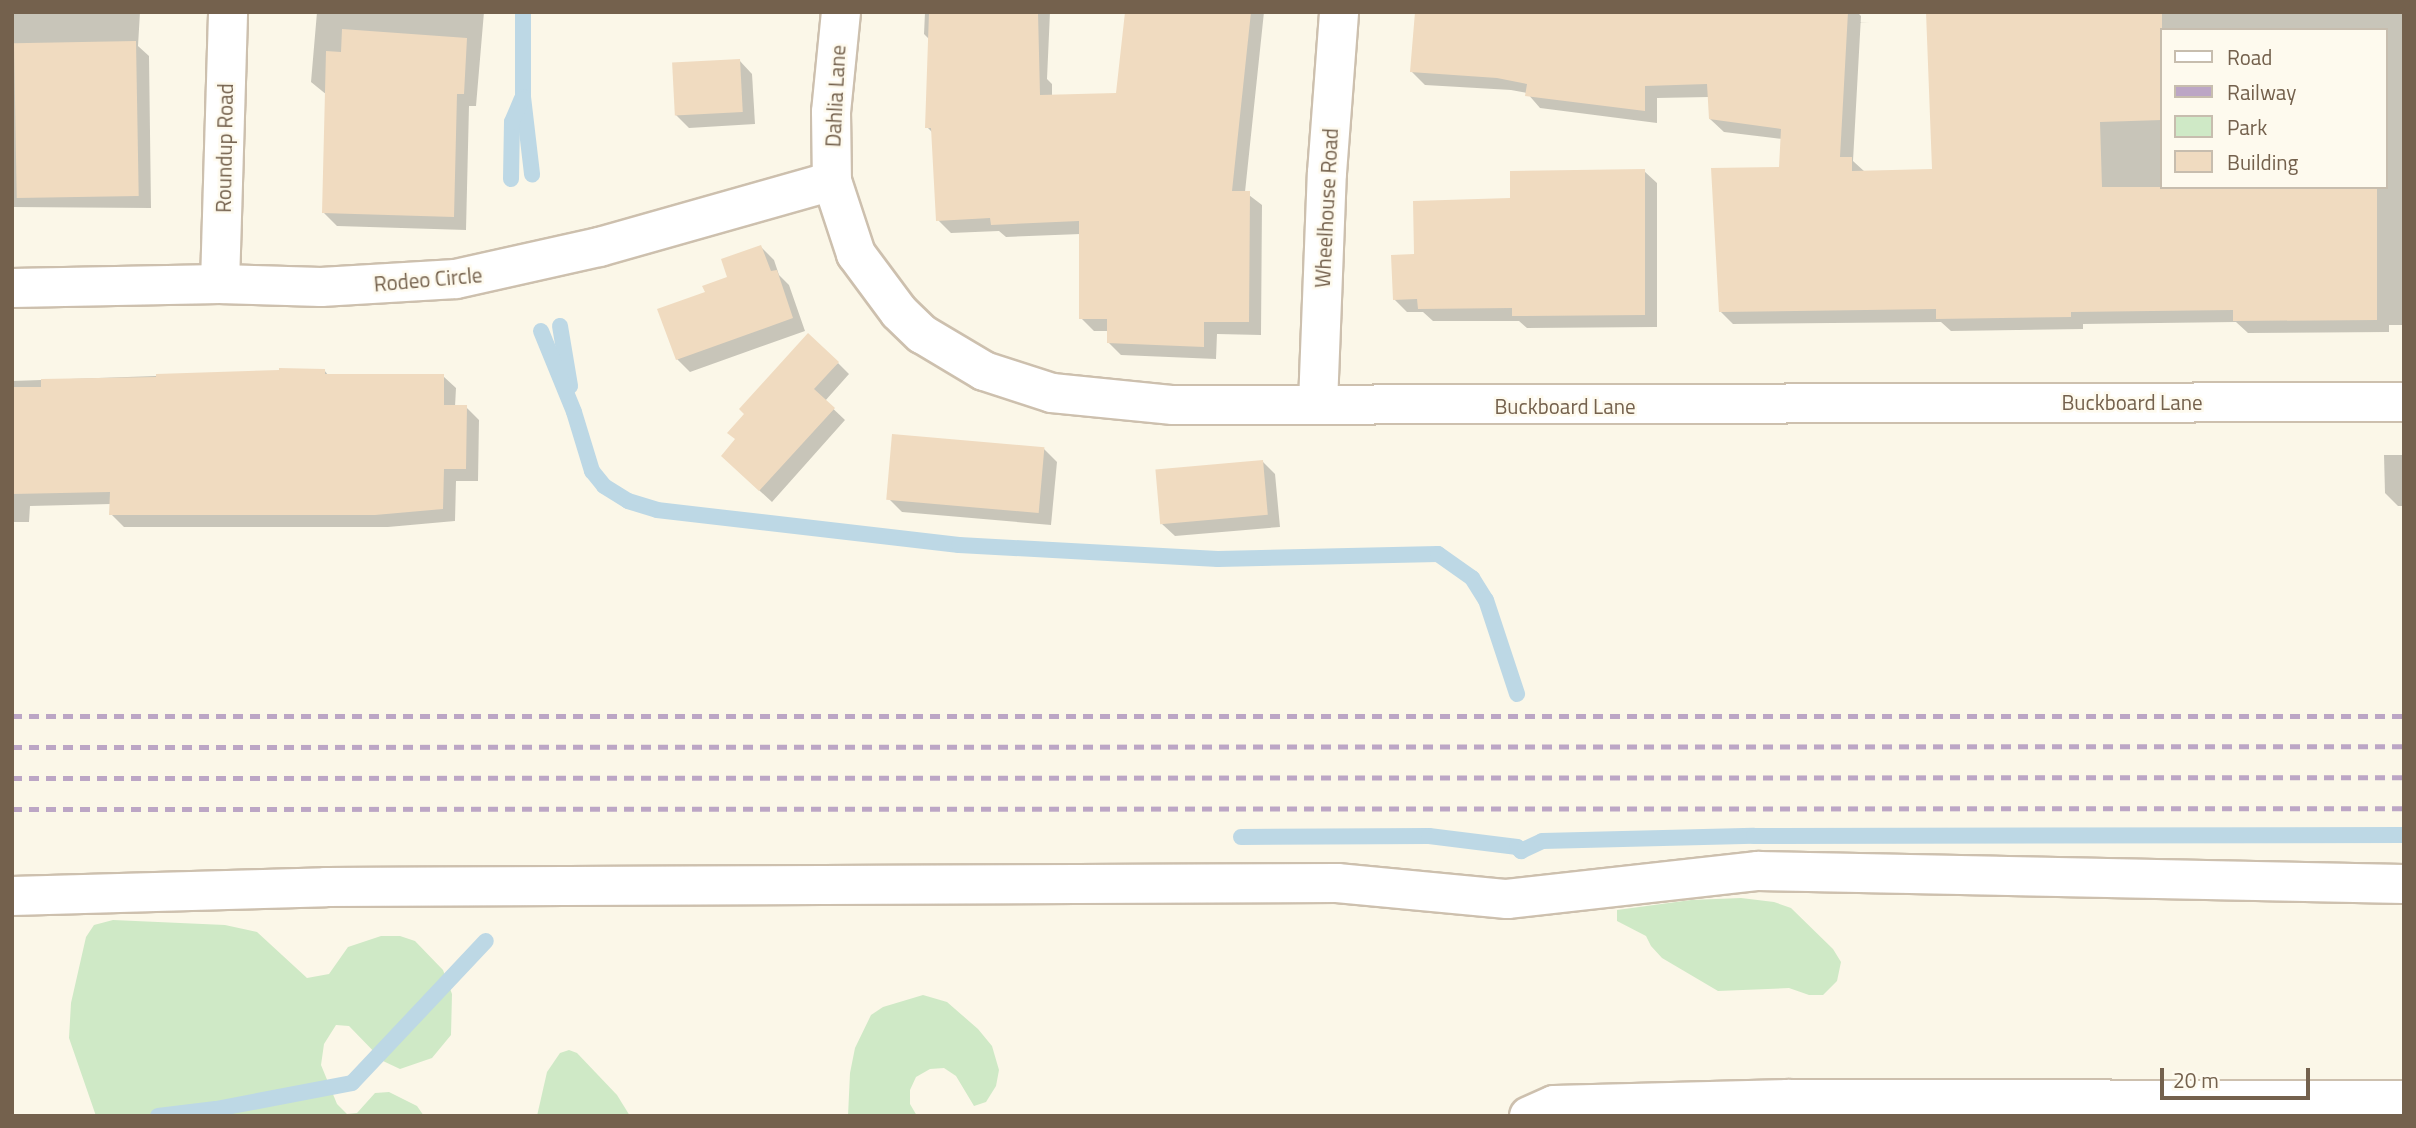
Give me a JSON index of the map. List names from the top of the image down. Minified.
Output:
{"streets":{"street":["Dahlia Lane","Roundup Road","Wheelhouse Road","Rodeo Circle","Buckboard Lane"]},"crossings":[["Dahlia Lane","Rodeo Circle"],["Dahlia Lane","Buckboard Lane"],["Roundup Road","Rodeo Circle"],["Wheelhouse Road","Buckboard Lane"],["Rodeo Circle","Buckboard Lane"]],"legend":["Road","Railway","Park","Building"],"scale_bar":"20 m"}
